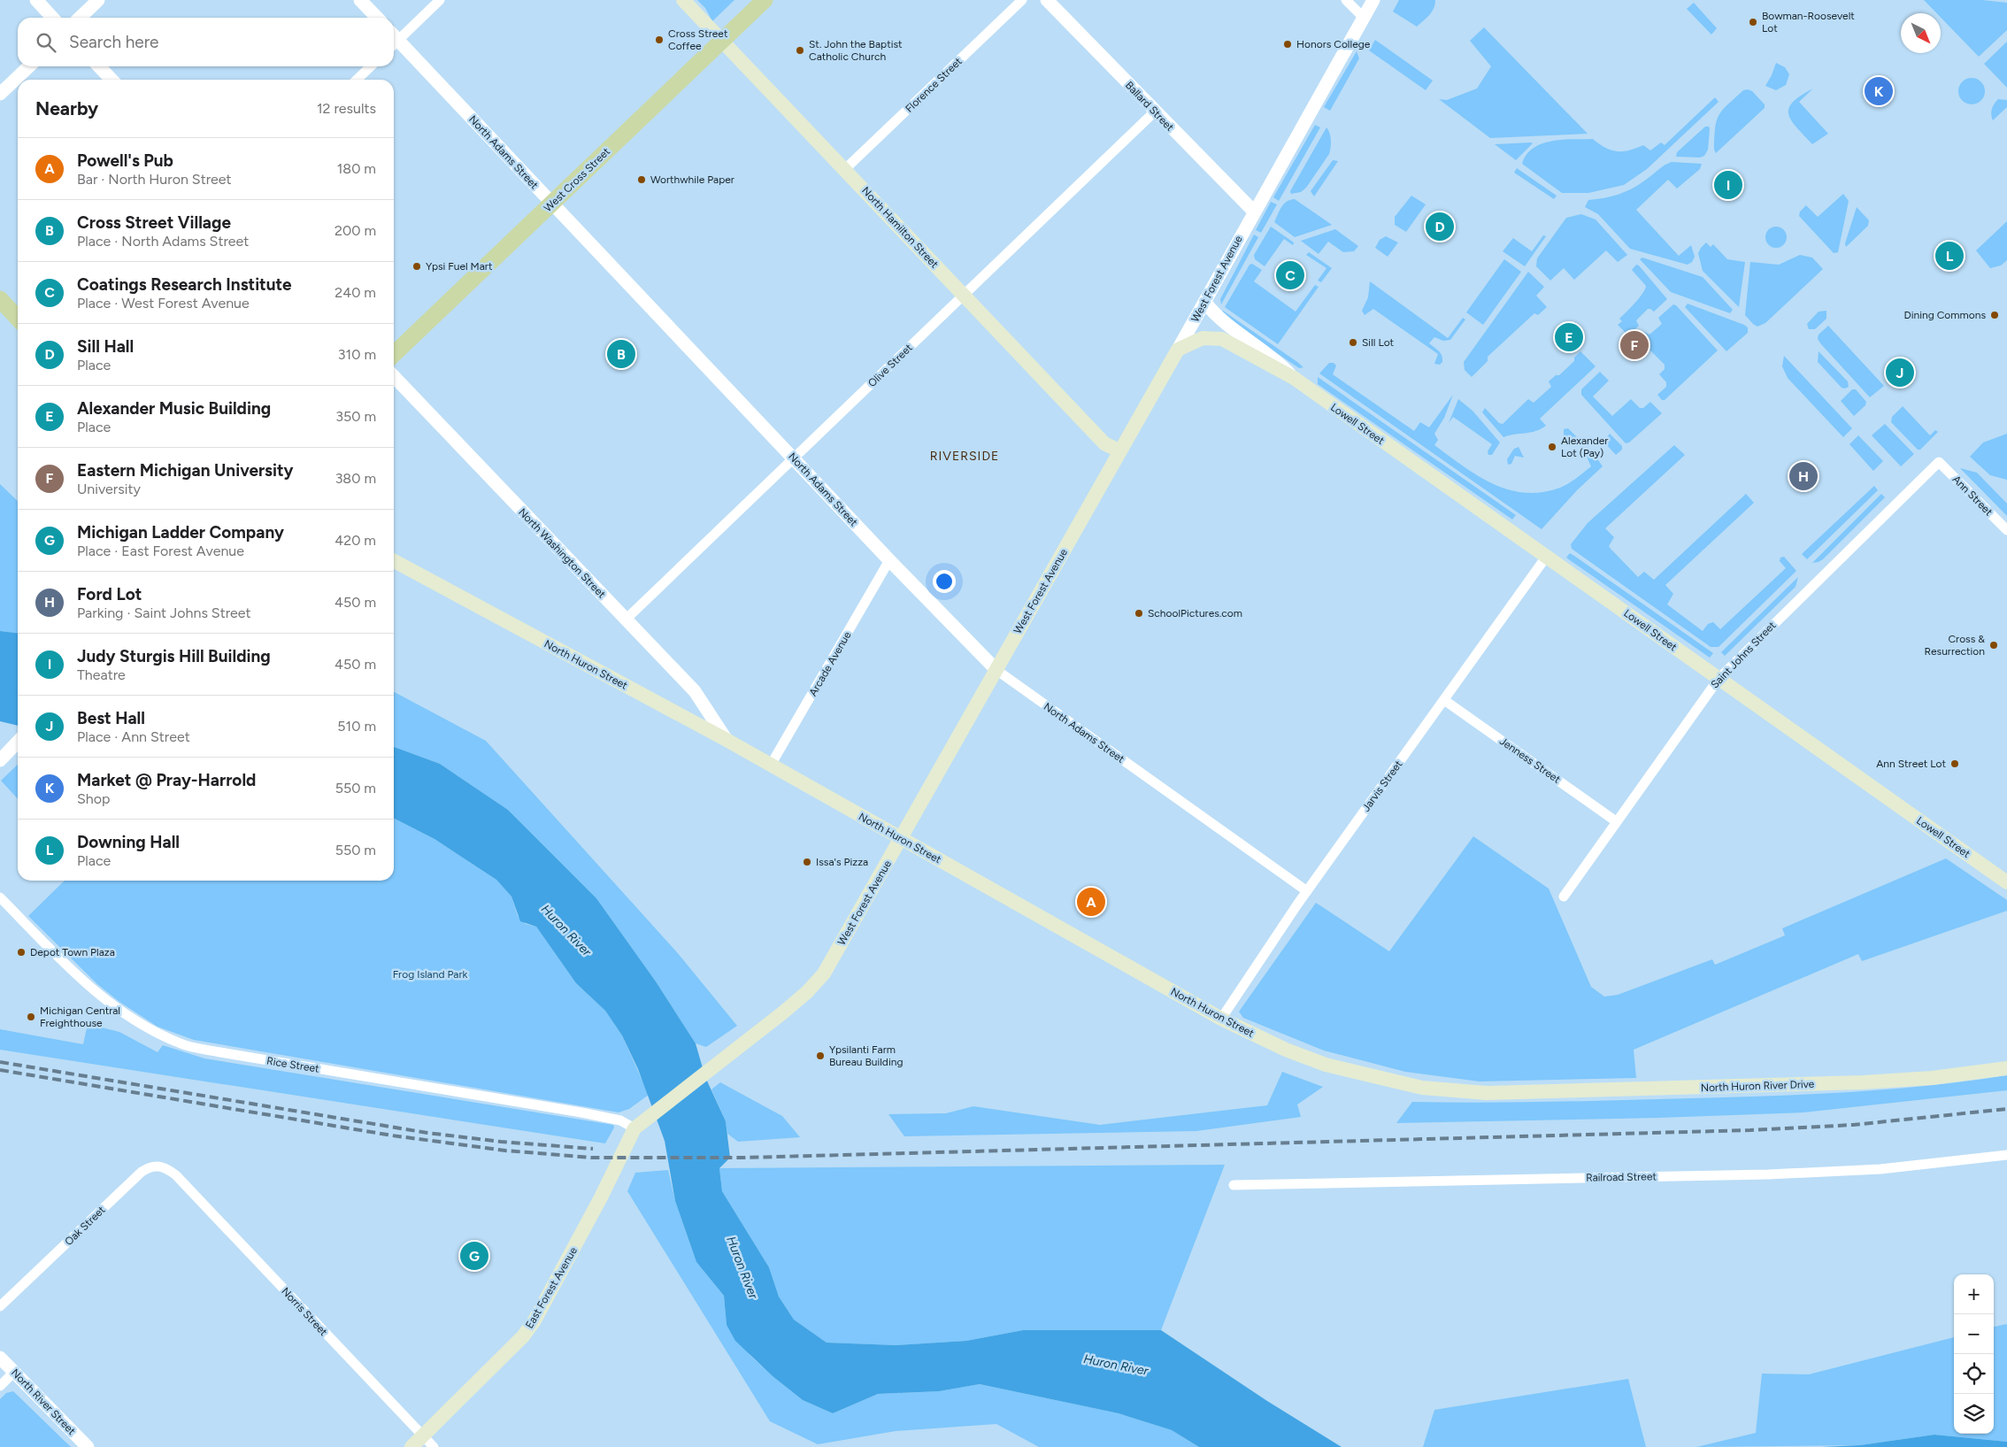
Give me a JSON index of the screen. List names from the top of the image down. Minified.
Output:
{"streets":{"main road":["West Cross Street","North Hamilton Street","West Forest Avenue","Lowell Street","North Huron Street","North Huron River Drive","East Forest Avenue"],"street":["Florence Street","Ballard Street","North Adams Street","Olive Street","Ann Street","North Washington Street","Saint Johns Street","Arcade Avenue","Jenness Street","Jarvis Street","Rice Street","Railroad Street","Oak Street","Norris Street","North River Street"]},"crossings":[["Florence Street","North Hamilton Street"],["Ballard Street","West Forest Avenue"],["Ballard Street","Olive Street"],["North Adams Street","West Cross Street"],["North Adams Street","West Forest Avenue"],["North Adams Street","Olive Street"],["North Adams Street","Arcade Avenue"],["North Adams Street","Jarvis Street"],["West Cross Street","North Hamilton Street"],["North Hamilton Street","West Forest Avenue"],["North Hamilton Street","Olive Street"],["West Forest Avenue","Lowell Street"],["West Forest Avenue","North Huron Street"],["West Forest Avenue","Rice Street"],["West Forest Avenue","East Forest Avenue"],["Olive Street","North Washington Street"],["Lowell Street","Saint Johns Street"],["Lowell Street","Jarvis Street"],["Ann Street","Saint Johns Street"],["North Washington Street","North Huron Street"],["Saint Johns Street","Jenness Street"],["Arcade Avenue","North Huron Street"],["North Huron Street","Jarvis Street"],["North Huron Street","North Huron River Drive"],["Jenness Street","Jarvis Street"],["Rice Street","East Forest Avenue"],["Oak Street","Norris Street"],["East Forest Avenue","Norris Street"]],"districts":["RIVERSIDE"],"water":["Huron River"],"parks":["Frog Island Park"],"places":["Bowman-Roosevelt Lot","Cross Street Coffee","Honors College","St. John the Baptist Catholic Church","Worthwhile Paper","Ypsi Fuel Mart","Dining Commons","Sill Lot","Alexander Lot (Pay)","SchoolPictures.com","Cross & Resurrection","Ann Street Lot","Issa's Pizza","Depot Town Plaza","Michigan Central Freighthouse","Ypsilanti Farm Bureau Building"],"north":"bottom right","page":{"search":"Search here","pins":["K","I","D","L","C","E","F","B","J","H","A","G"],"heading":["Nearby","12 results"],"list":[{"mark":"A","name":"Powell's Pub","note":"Bar · North Huron Street","value":"180 m"},{"mark":"B","name":"Cross Street Village","note":"Place · North Adams Street","value":"200 m"},{"mark":"C","name":"Coatings Research Institute","note":"Place · West Forest Avenue","value":"240 m"},{"mark":"D","name":"Sill Hall","note":"Place","value":"310 m"},{"mark":"E","name":"Alexander Music Building","note":"Place","value":"350 m"},{"mark":"F","name":"Eastern Michigan University","note":"University","value":"380 m"},{"mark":"G","name":"Michigan Ladder Company","note":"Place · East Forest Avenue","value":"420 m"},{"mark":"H","name":"Ford Lot","note":"Parking · Saint Johns Street","value":"450 m"},{"mark":"I","name":"Judy Sturgis Hill Building","note":"Theatre","value":"450 m"},{"mark":"J","name":"Best Hall","note":"Place · Ann Street","value":"510 m"},{"mark":"K","name":"Market @ Pray-Harrold","note":"Shop","value":"550 m"},{"mark":"L","name":"Downing Hall","note":"Place","value":"550 m"}],"map_buttons":["+","−"]}}
